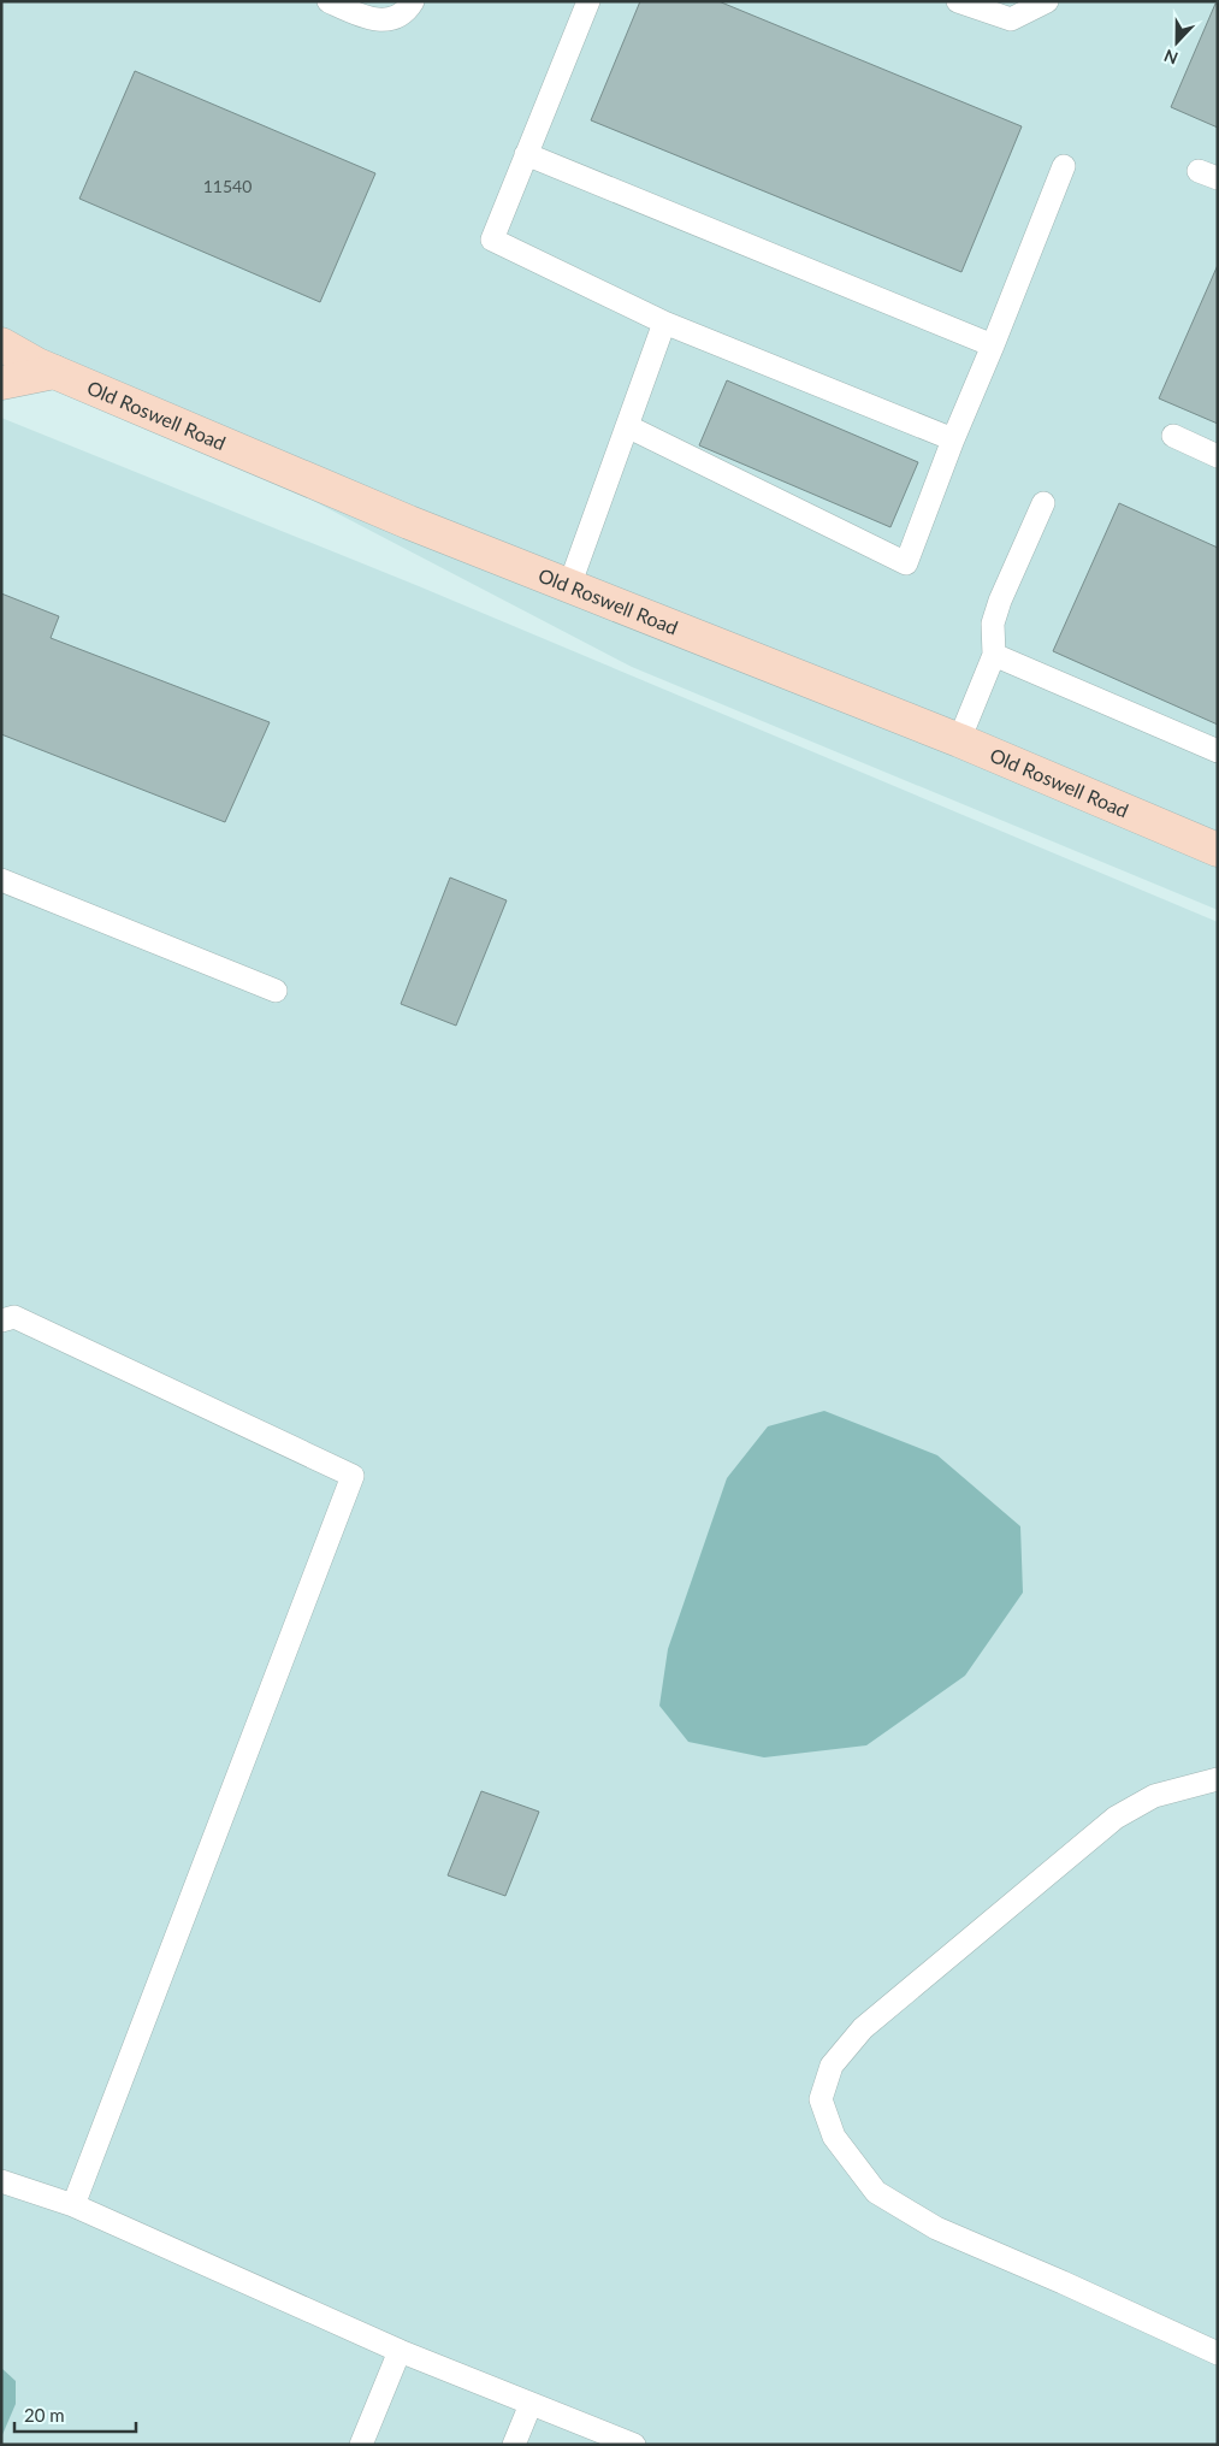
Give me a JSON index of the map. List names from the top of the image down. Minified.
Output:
{"streets":{"street":["Old Roswell Road"]},"house_numbers":["11540"],"scale_bar":"20 m","north":"bottom"}
